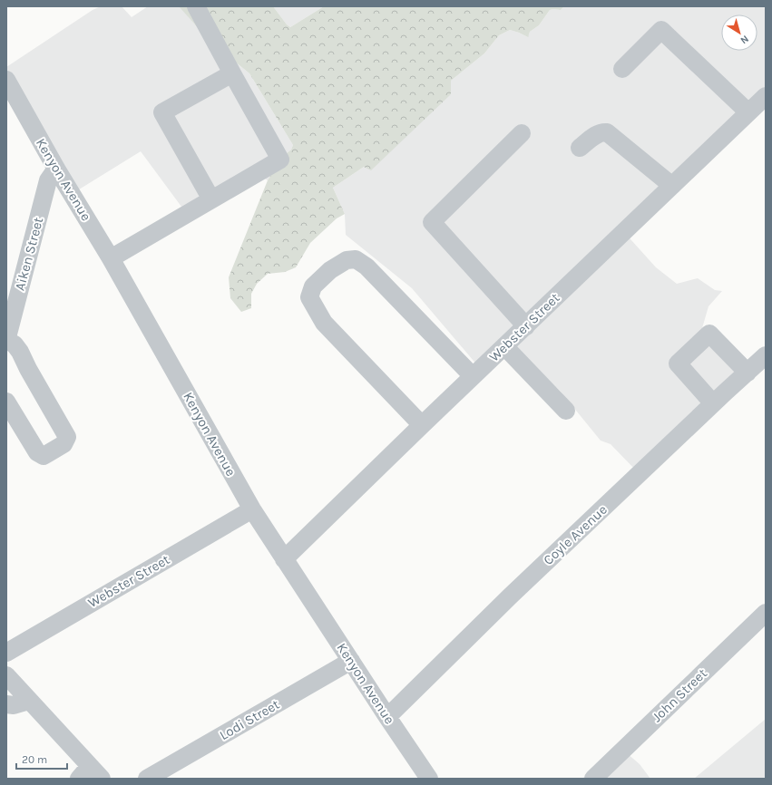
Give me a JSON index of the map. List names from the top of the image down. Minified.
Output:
{"streets":{"street":["Kenyon Avenue","Aiken Street","Webster Street","Coyle Avenue","John Street","Lodi Street"]},"crossings":[["Kenyon Avenue","Aiken Street"],["Kenyon Avenue","Webster Street"],["Kenyon Avenue","Coyle Avenue"],["Kenyon Avenue","Lodi Street"]],"scale_bar":"20 m","north":"bottom right"}
